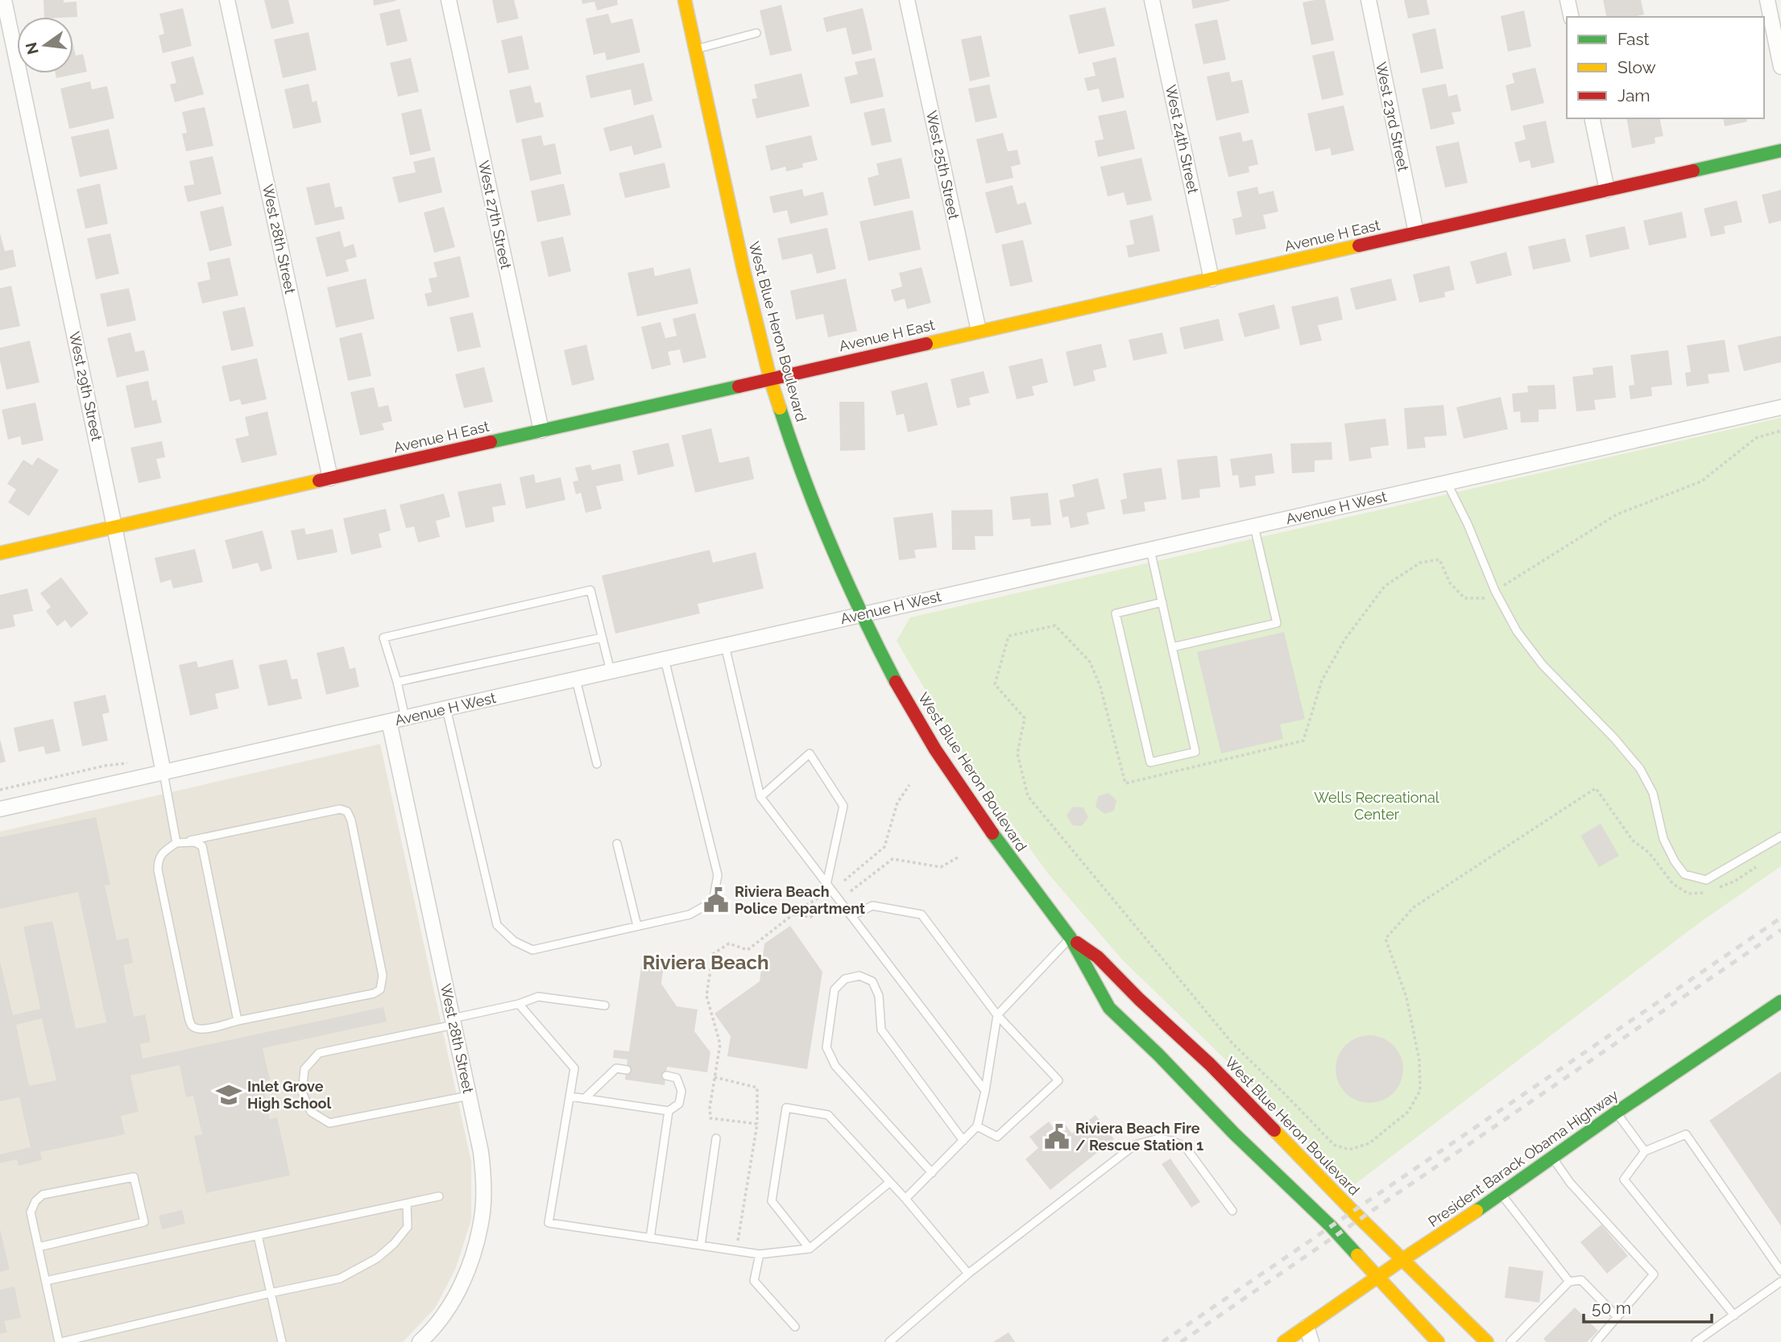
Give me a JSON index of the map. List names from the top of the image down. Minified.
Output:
{"streets":{"main road":["Avenue H East","West Blue Heron Boulevard","President Barack Obama Highway"],"street":["West 23rd Street","West 24th Street","West 25th Street","West 27th Street","West 28th Street","West 29th Street","Avenue H West"]},"crossings":[["West 23rd Street","Avenue H East"],["West 24th Street","Avenue H East"],["West 25th Street","Avenue H East"],["West 27th Street","Avenue H East"],["Avenue H East","West 28th Street"],["Avenue H East","West Blue Heron Boulevard"],["Avenue H East","West 29th Street"],["West 28th Street","Avenue H West"],["West Blue Heron Boulevard","Avenue H West"],["West Blue Heron Boulevard","President Barack Obama Highway"],["West 29th Street","Avenue H West"]],"districts":["Riviera Beach"],"parks":["Wells Recreational Center"],"places":{"public building":["Riviera Beach Police Department","Riviera Beach Fire / Rescue Station 1"],"school or university":["Inlet Grove High School"]},"legend":["Fast","Slow","Jam"],"scale_bar":"50 m","north":"left"}
